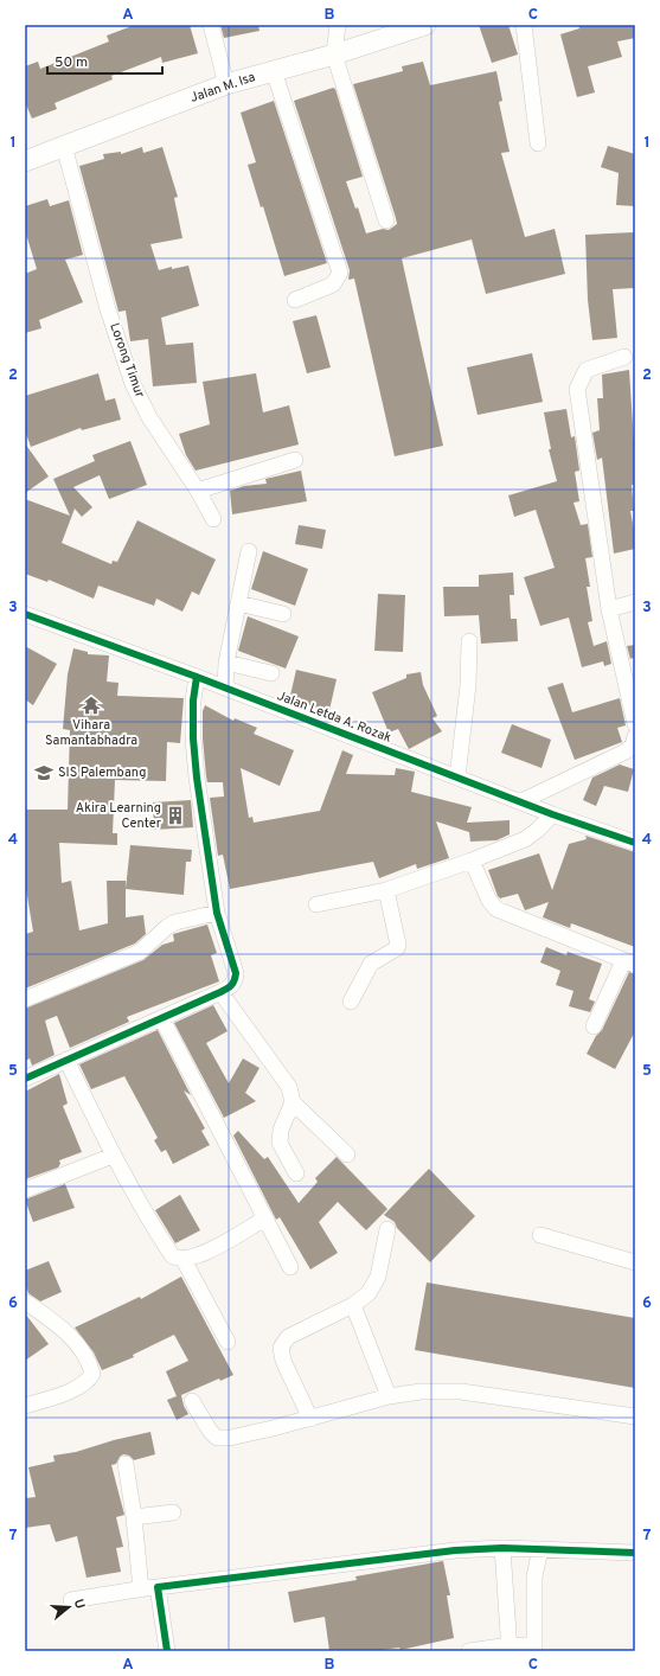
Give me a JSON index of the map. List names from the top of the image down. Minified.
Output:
{"streets":{"main road":["Jalan M. Isa"],"street":["Lorong Timur","Jalan Letda A. Rozak"]},"crossings":[["Jalan M. Isa","Lorong Timur"]],"places":{"temple":["Vihara Samantabhadra"],"school or university":["SIS Palembang"],"building":["Akira Learning Center"]},"scale_bar":"50 m","north":"right","grid":{"columns":["A","B","C"],"rows":["1","2","3","4","5","6","7"]}}
